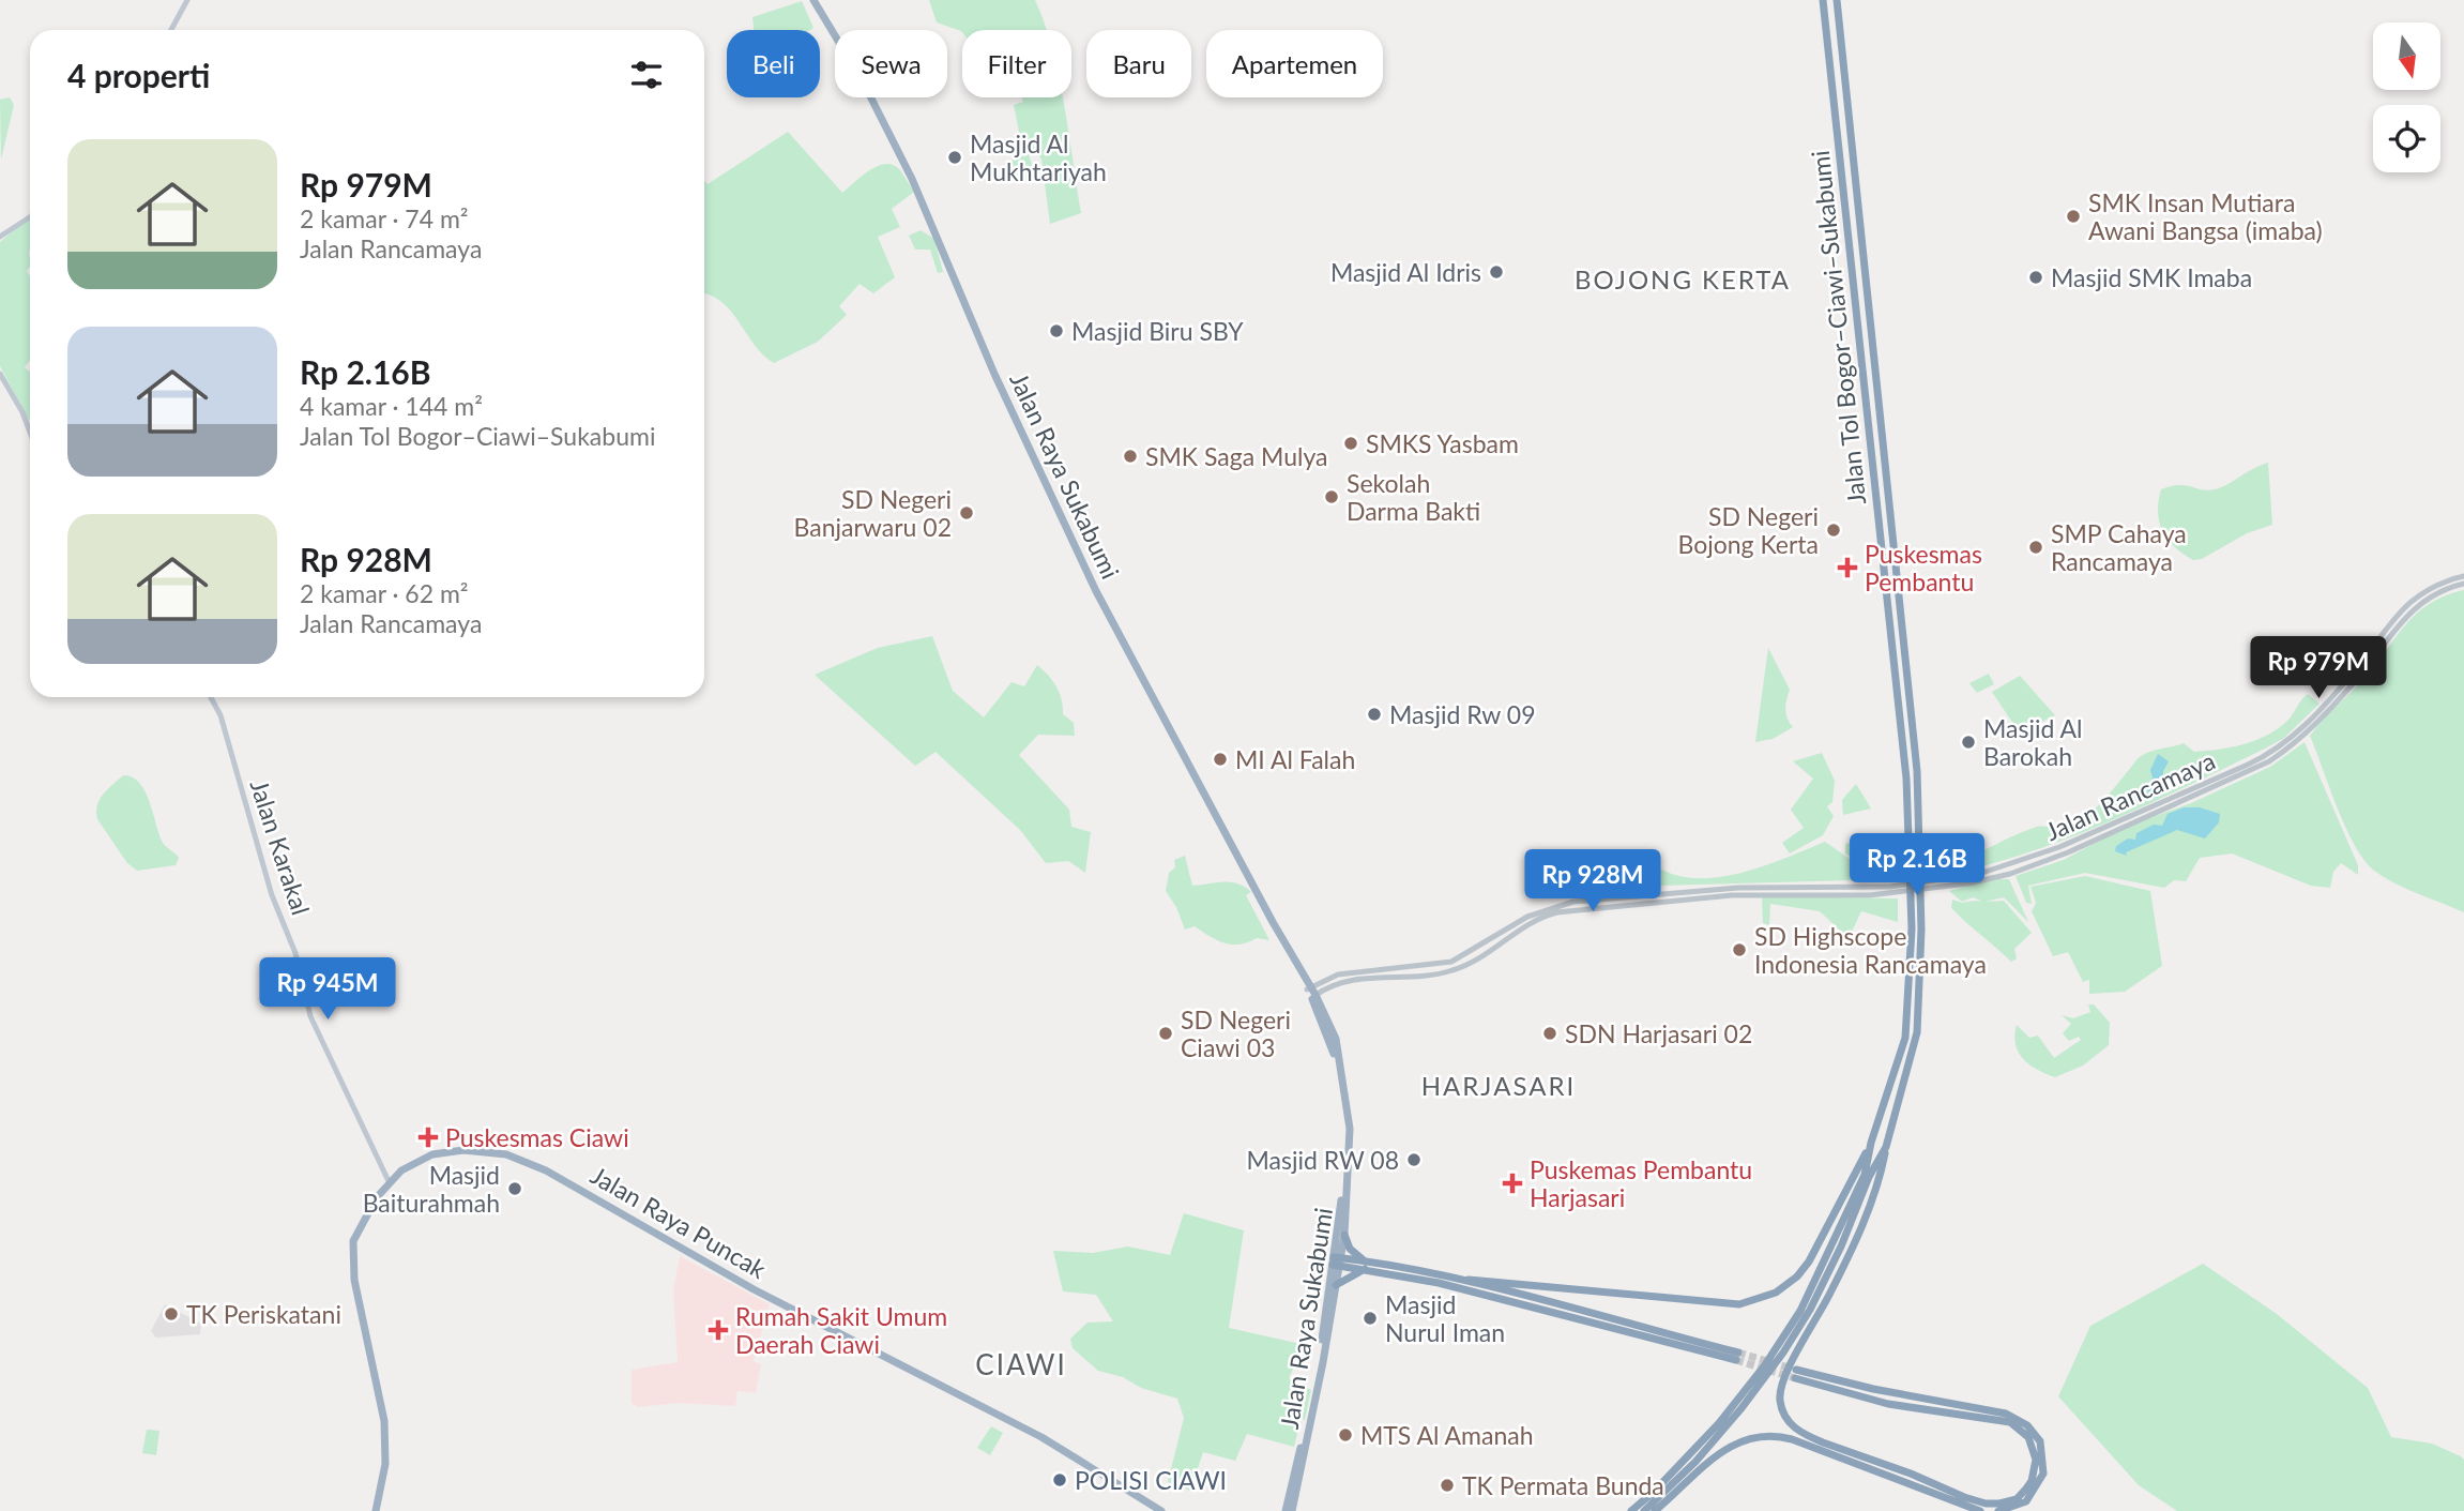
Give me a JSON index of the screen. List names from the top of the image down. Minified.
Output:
{"streets":{"highway":["Jalan Tol Bogor–Ciawi–Sukabumi","Jalan Raya Sukabumi","Jalan Raya Puncak"],"main road":["Jalan Karakal"],"street":["Jalan Rancamaya"]},"crossings":[["Jalan Raya Sukabumi","Jalan Rancamaya"],["Jalan Karakal","Jalan Raya Puncak"]],"districts":["BOJONG KERTA","HARJASARI","CIAWI"],"places":{"other":["Masjid Al Mukhtariyah","SMK Insan Mutiara Awani Bangsa (imaba)","Masjid Al Idris","Masjid SMK Imaba","Masjid Biru SBY","SMKS Yasbam","SMK Saga Mulya","Sekolah Darma Bakti","SD Negeri Banjarwaru 02","SD Negeri Bojong Kerta","SMP Cahaya Rancamaya","Masjid Rw 09","Masjid Al Barokah","MI Al Falah","SD Highscope Indonesia Rancamaya","SD Negeri Ciawi 03","SDN Harjasari 02","Masjid RW 08","Masjid Baiturahmah","TK Periskatani","Masjid Nurul Iman","MTS Al Amanah","POLISI CIAWI","TK Permata Bunda"],"health":["Puskesmas Pembantu","Puskesmas Ciawi","Puskemas Pembantu Harjasari","Rumah Sakit Umum Daerah Ciawi"]},"north":"bottom","page":{"chip":["Beli","Sewa","Filter","Baru","Apartemen"],"heading":"4 properti","list":[{"name":"Rp 979M","note":"2 kamar · 74 m² · Jalan Rancamaya"},{"name":"Rp 2.16B","note":"4 kamar · 144 m² · Jalan Tol Bogor–Ciawi–Sukabumi"},{"name":"Rp 928M","note":"2 kamar · 62 m² · Jalan Rancamaya"}],"price":["Rp 979M","Rp 2.16B","Rp 928M","Rp 945M"]}}
